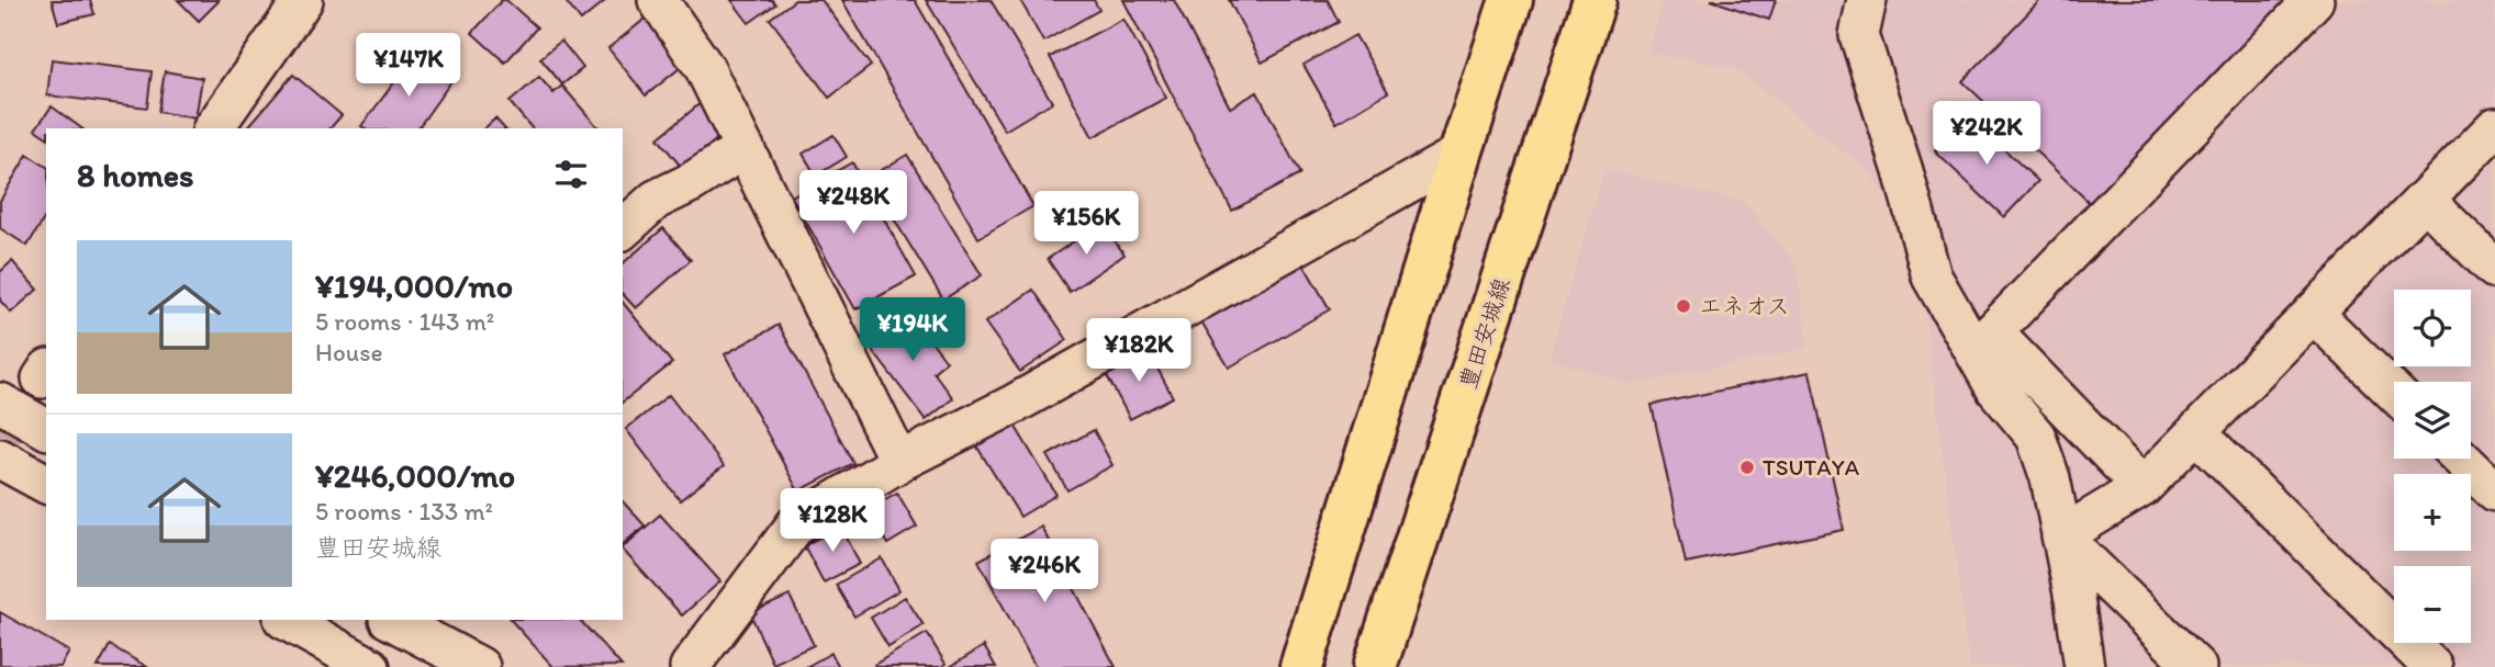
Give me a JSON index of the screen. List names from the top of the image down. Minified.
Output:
{"streets":{"main road":["豊田安城線"]},"places":["エネオス","TSUTAYA"],"page":{"price":["¥147K","¥242K","¥248K","¥156K","¥194K","¥182K","¥128K","¥246K"],"heading":"8 homes","list":[{"name":"¥194,000/mo","note":"5 rooms · 143 m² · House"},{"name":"¥246,000/mo","note":"5 rooms · 133 m² · 豊田安城線"}],"map_buttons":["+","−"]}}
